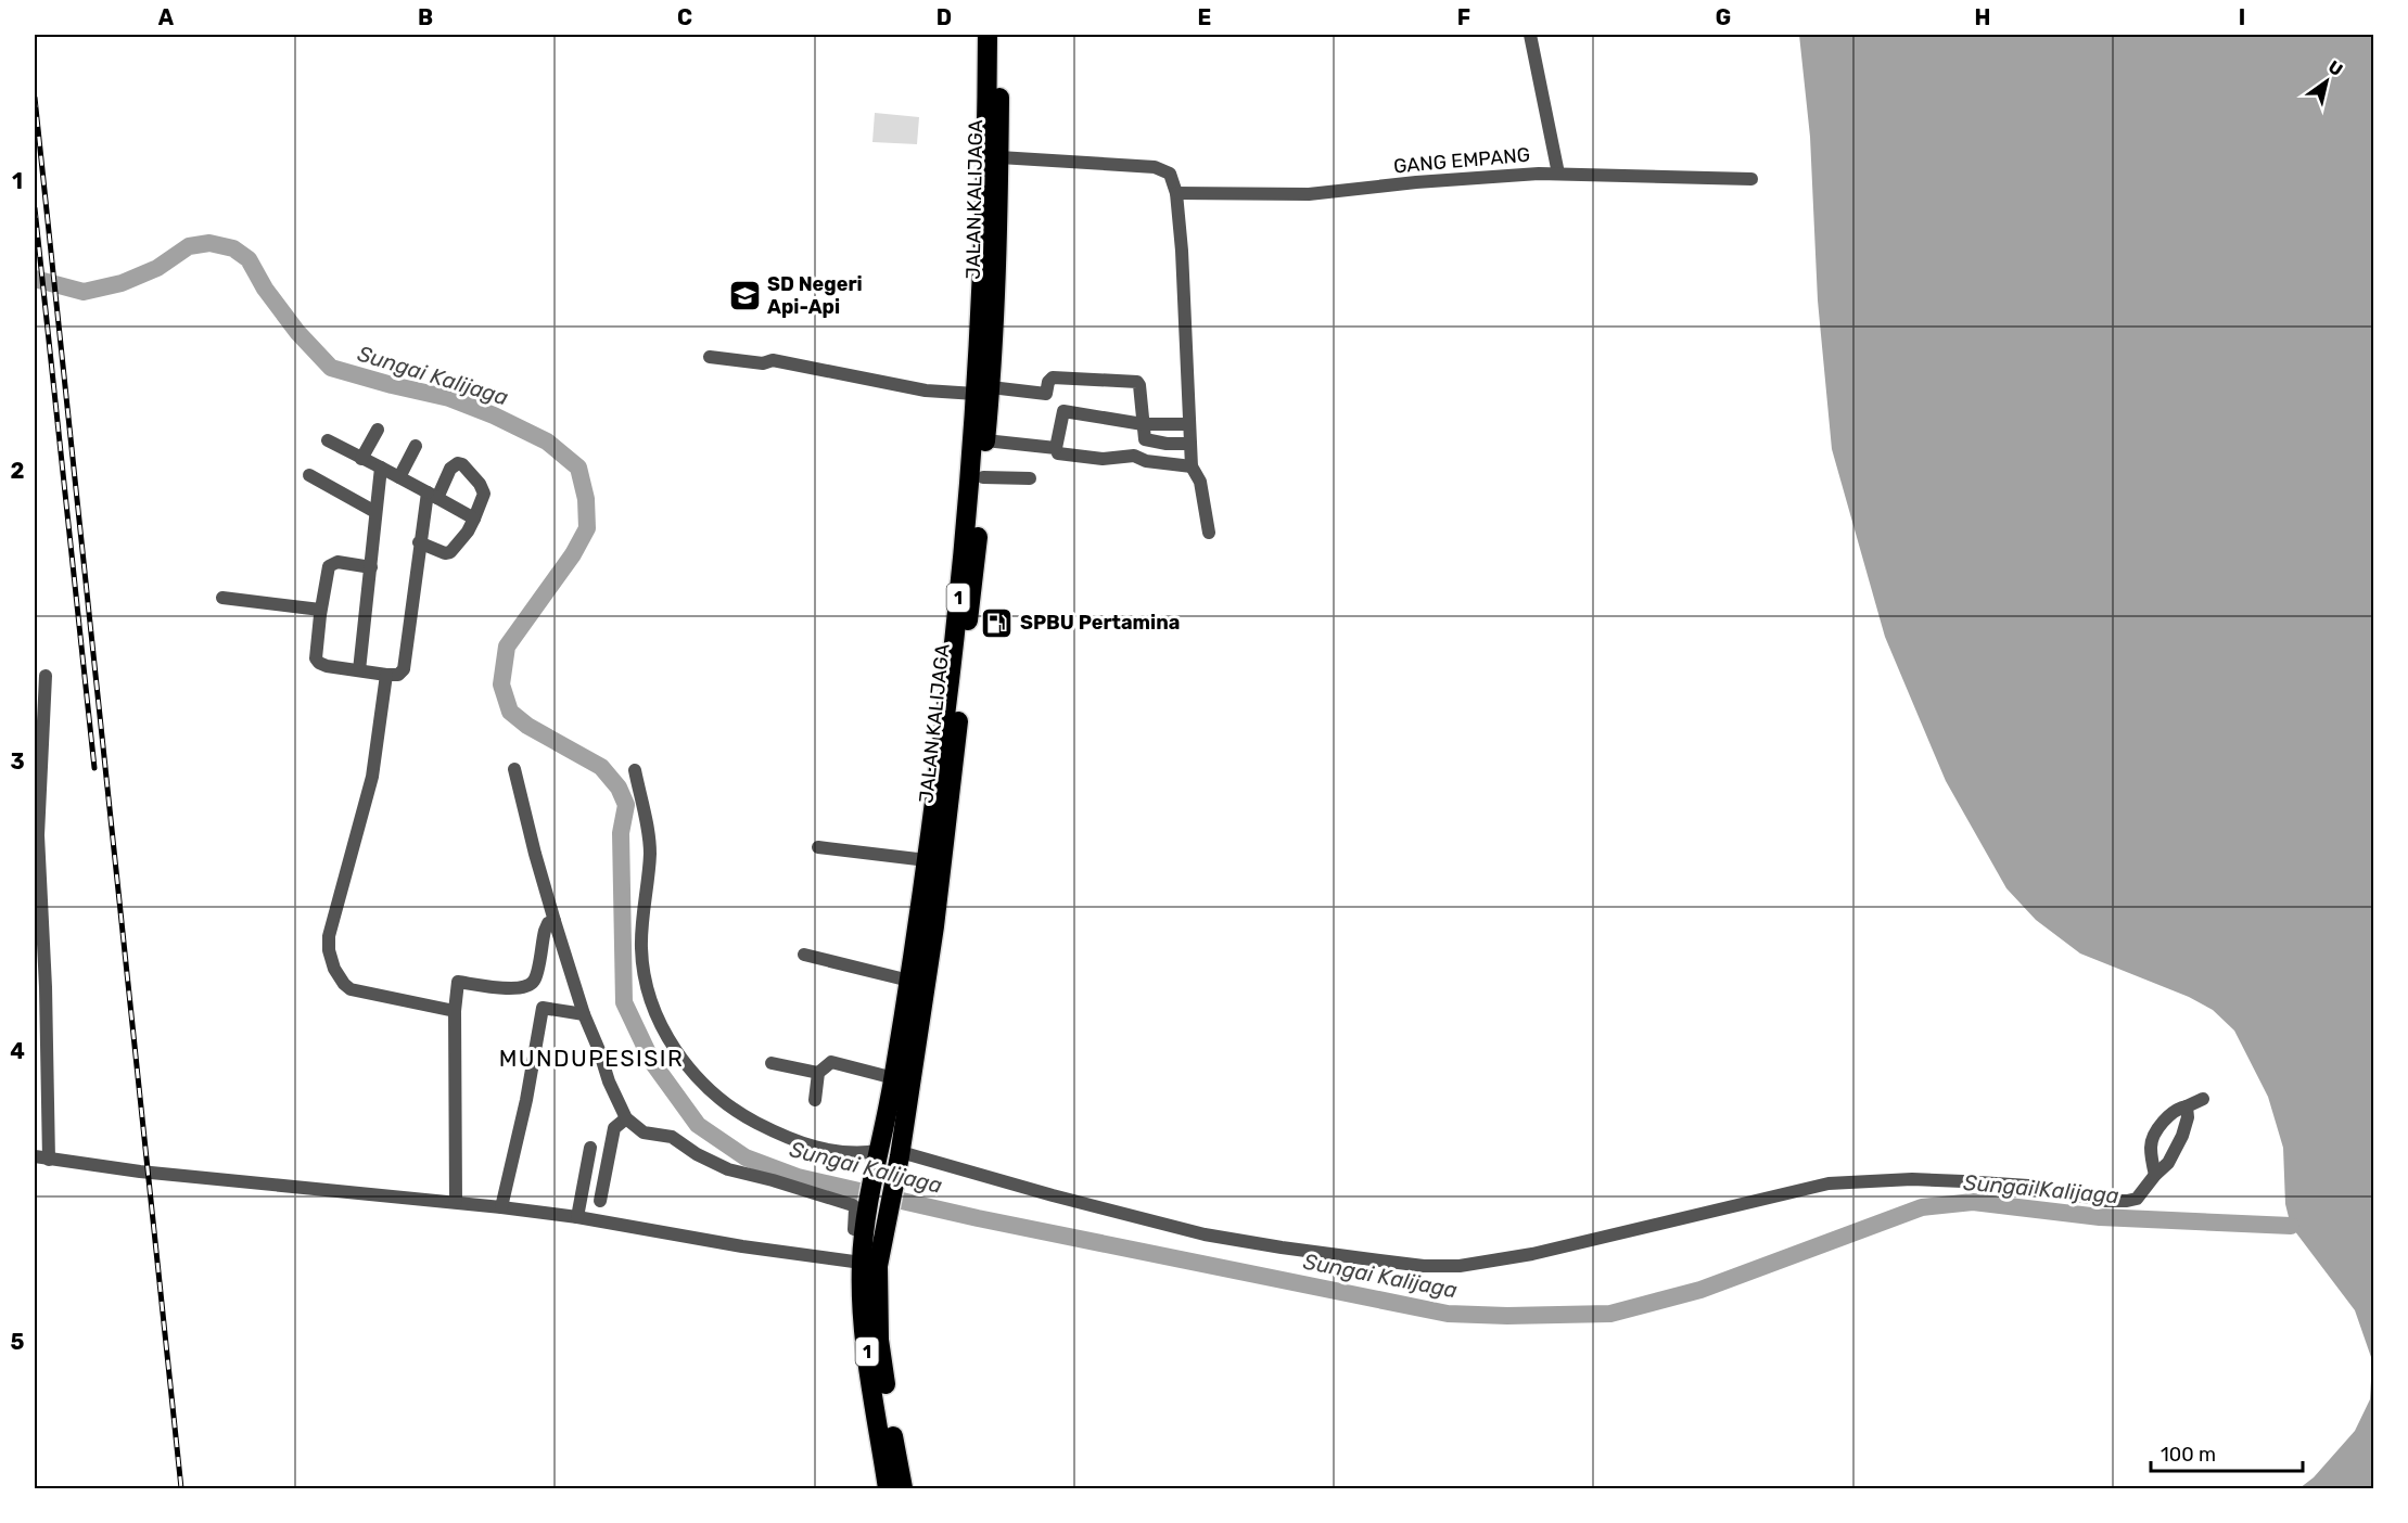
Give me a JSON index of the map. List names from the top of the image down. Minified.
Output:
{"streets":{"highway":["JALAN KALIJAGA","1"],"street":["GANG EMPANG"]},"crossings":[["JALAN KALIJAGA","1"]],"districts":["MUNDUPESISIR"],"water":["Sungai Kalijaga"],"places":{"school or university":["SD Negeri Api-Api"],"fuel station":["SPBU Pertamina"]},"scale_bar":"100 m","north":"top right","grid":{"columns":["A","B","C","D","E","F","G","H","I"],"rows":["1","2","3","4","5"]}}
